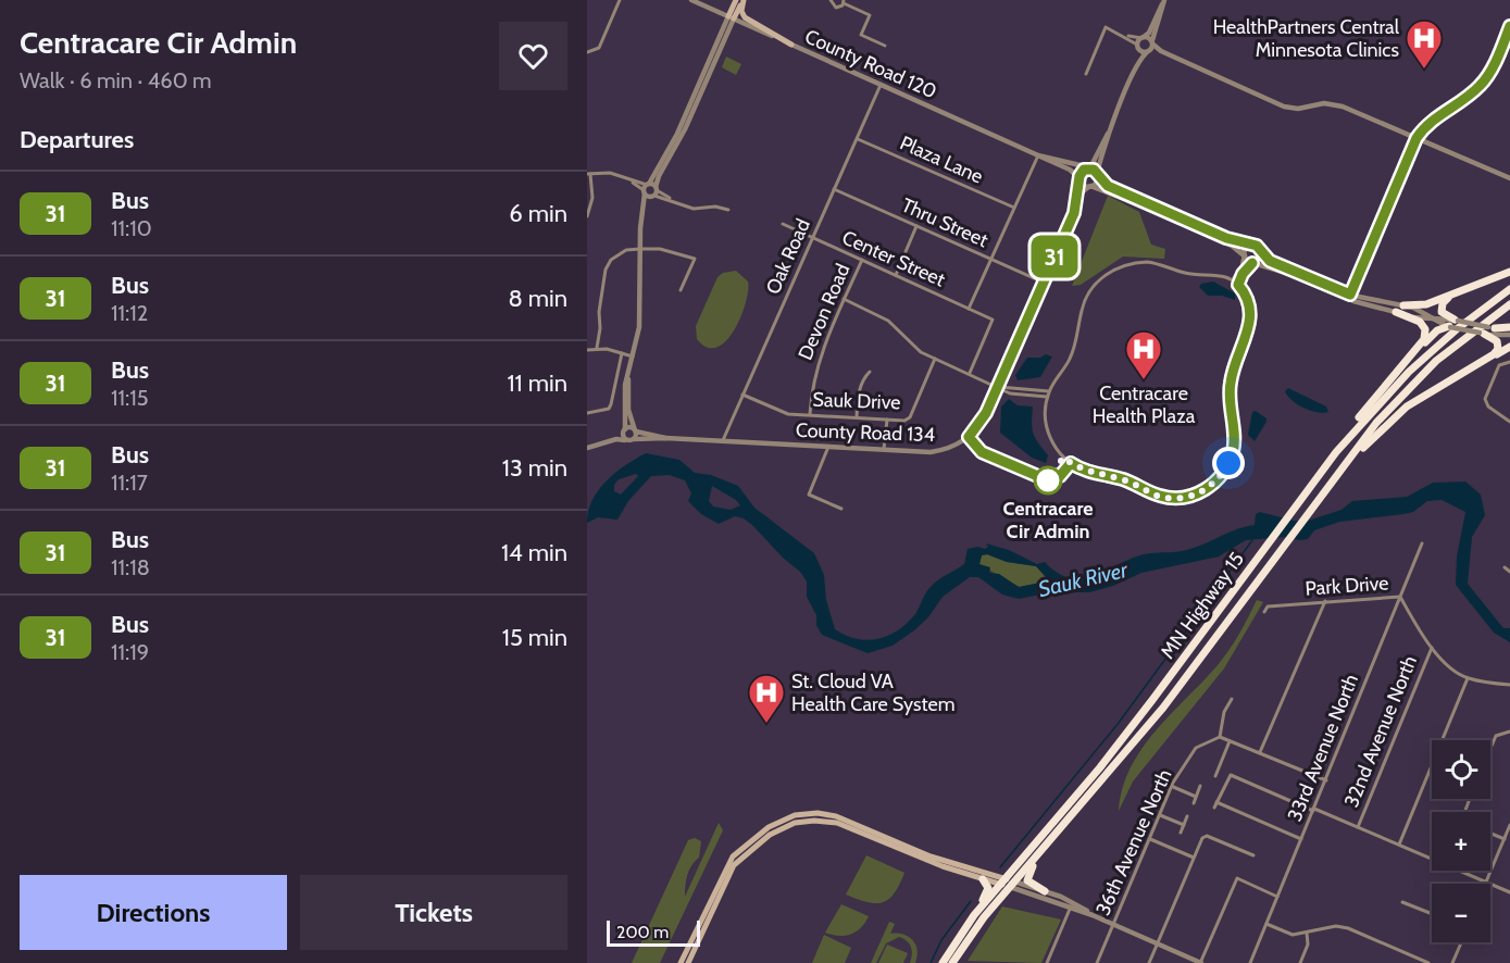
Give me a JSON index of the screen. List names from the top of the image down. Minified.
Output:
{"streets":{"highway":["MN Highway 15"],"street":["County Road 120","Plaza Lane","Thru Street","Oak Road","Center Street","Devon Road","Sauk Drive","County Road 134","Park Drive","32nd Avenue North","33rd Avenue North","36th Avenue North"]},"crossings":[["County Road 120","Oak Road"],["County Road 120","County Road 134"],["Plaza Lane","Oak Road"],["Thru Street","Oak Road"],["Thru Street","County Road 134"],["Oak Road","Center Street"],["Oak Road","Sauk Drive"],["Oak Road","County Road 134"],["Center Street","Devon Road"],["Devon Road","Sauk Drive"],["Park Drive","32nd Avenue North"],["Park Drive","33rd Avenue North"]],"water":["Sauk River"],"places":{"hospital":["HealthPartners Central Minnesota Clinics","Centracare Health Plaza","St. Cloud VA Health Care System"],"other":["Centracare Cir Admin"]},"lines":["bus line 31"],"scale_bar":"200 m","page":{"heading":[["Centracare Cir Admin","Walk · 6 min · 460 m"],"Departures"],"on_map":"31","list":[{"mark":"31","name":"Bus","note":"11:10","value":"6 min"},{"mark":"31","name":"Bus","note":"11:12","value":"8 min"},{"mark":"31","name":"Bus","note":"11:15","value":"11 min"},{"mark":"31","name":"Bus","note":"11:17","value":"13 min"},{"mark":"31","name":"Bus","note":"11:18","value":"14 min"},{"mark":"31","name":"Bus","note":"11:19","value":"15 min"}],"map_buttons":["+","−"],"buttons":["Directions","Tickets"],"scale":"200 m"}}
